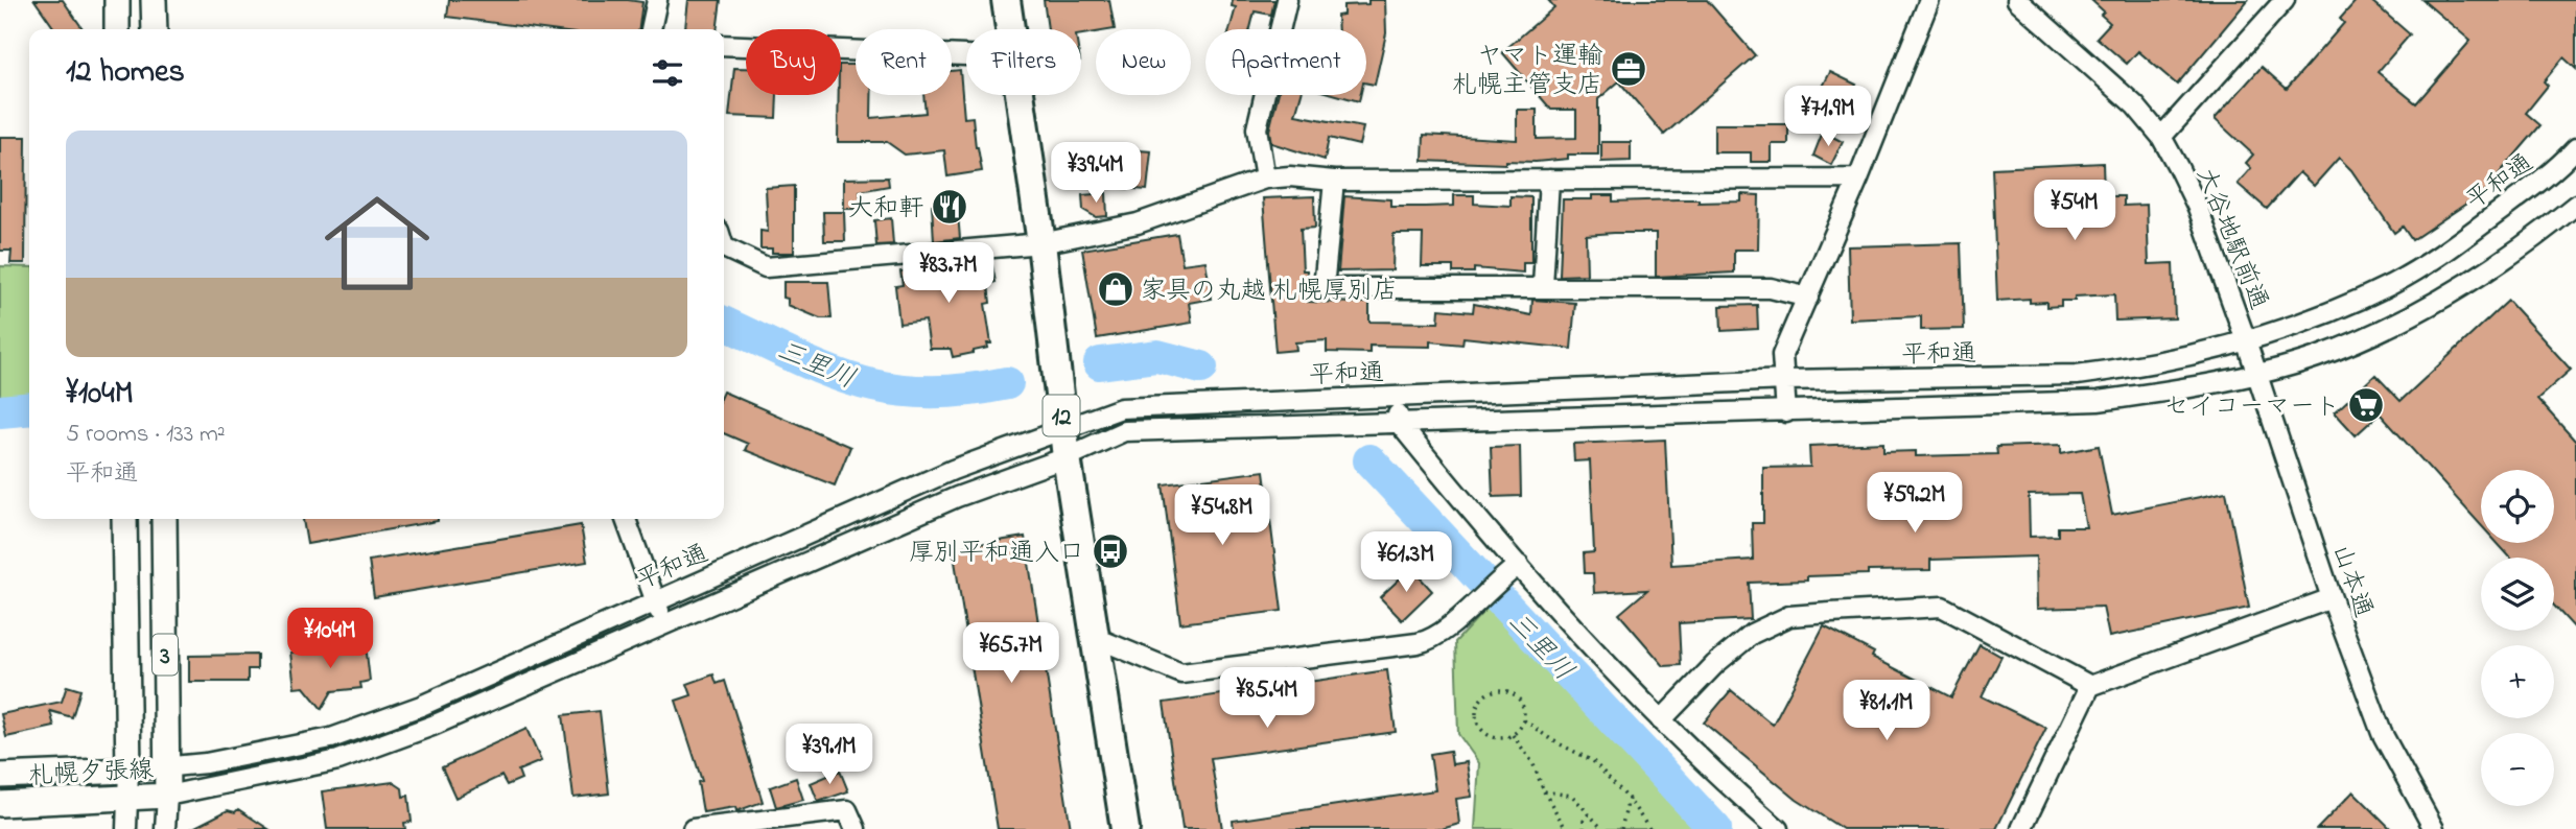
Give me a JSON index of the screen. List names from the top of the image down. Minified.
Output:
{"streets":{"highway":["12"],"main road":["3","札幌夕張線"],"street":["平和通","大谷地駅前通","山本通"]},"crossings":[["平和通","大谷地駅前通"],["平和通","12"],["平和通","山本通"],["平和通","札幌夕張線"],["大谷地駅前通","山本通"]],"water":["三里川"],"places":{"office":["ヤマト運輸 札幌主管支店"],"restaurant":["大和軒"],"shop":["家具の丸越 札幌厚別店"],"supermarket":["セイコーマート"],"bus stop":["厚別平和通入口"]},"page":{"chip":["Buy","Rent","Filters","New","Apartment"],"heading":"12 homes","price":["¥71.9M","¥39.4M","¥54M","¥83.7M","¥59.2M","¥54.8M","¥61.3M","¥104M","¥65.7M","¥85.4M","¥81.1M","¥39.1M"],"list":[{"name":"¥104M","note":"5 rooms · 133 m² · 平和通"}],"map_buttons":["+","−"]}}
